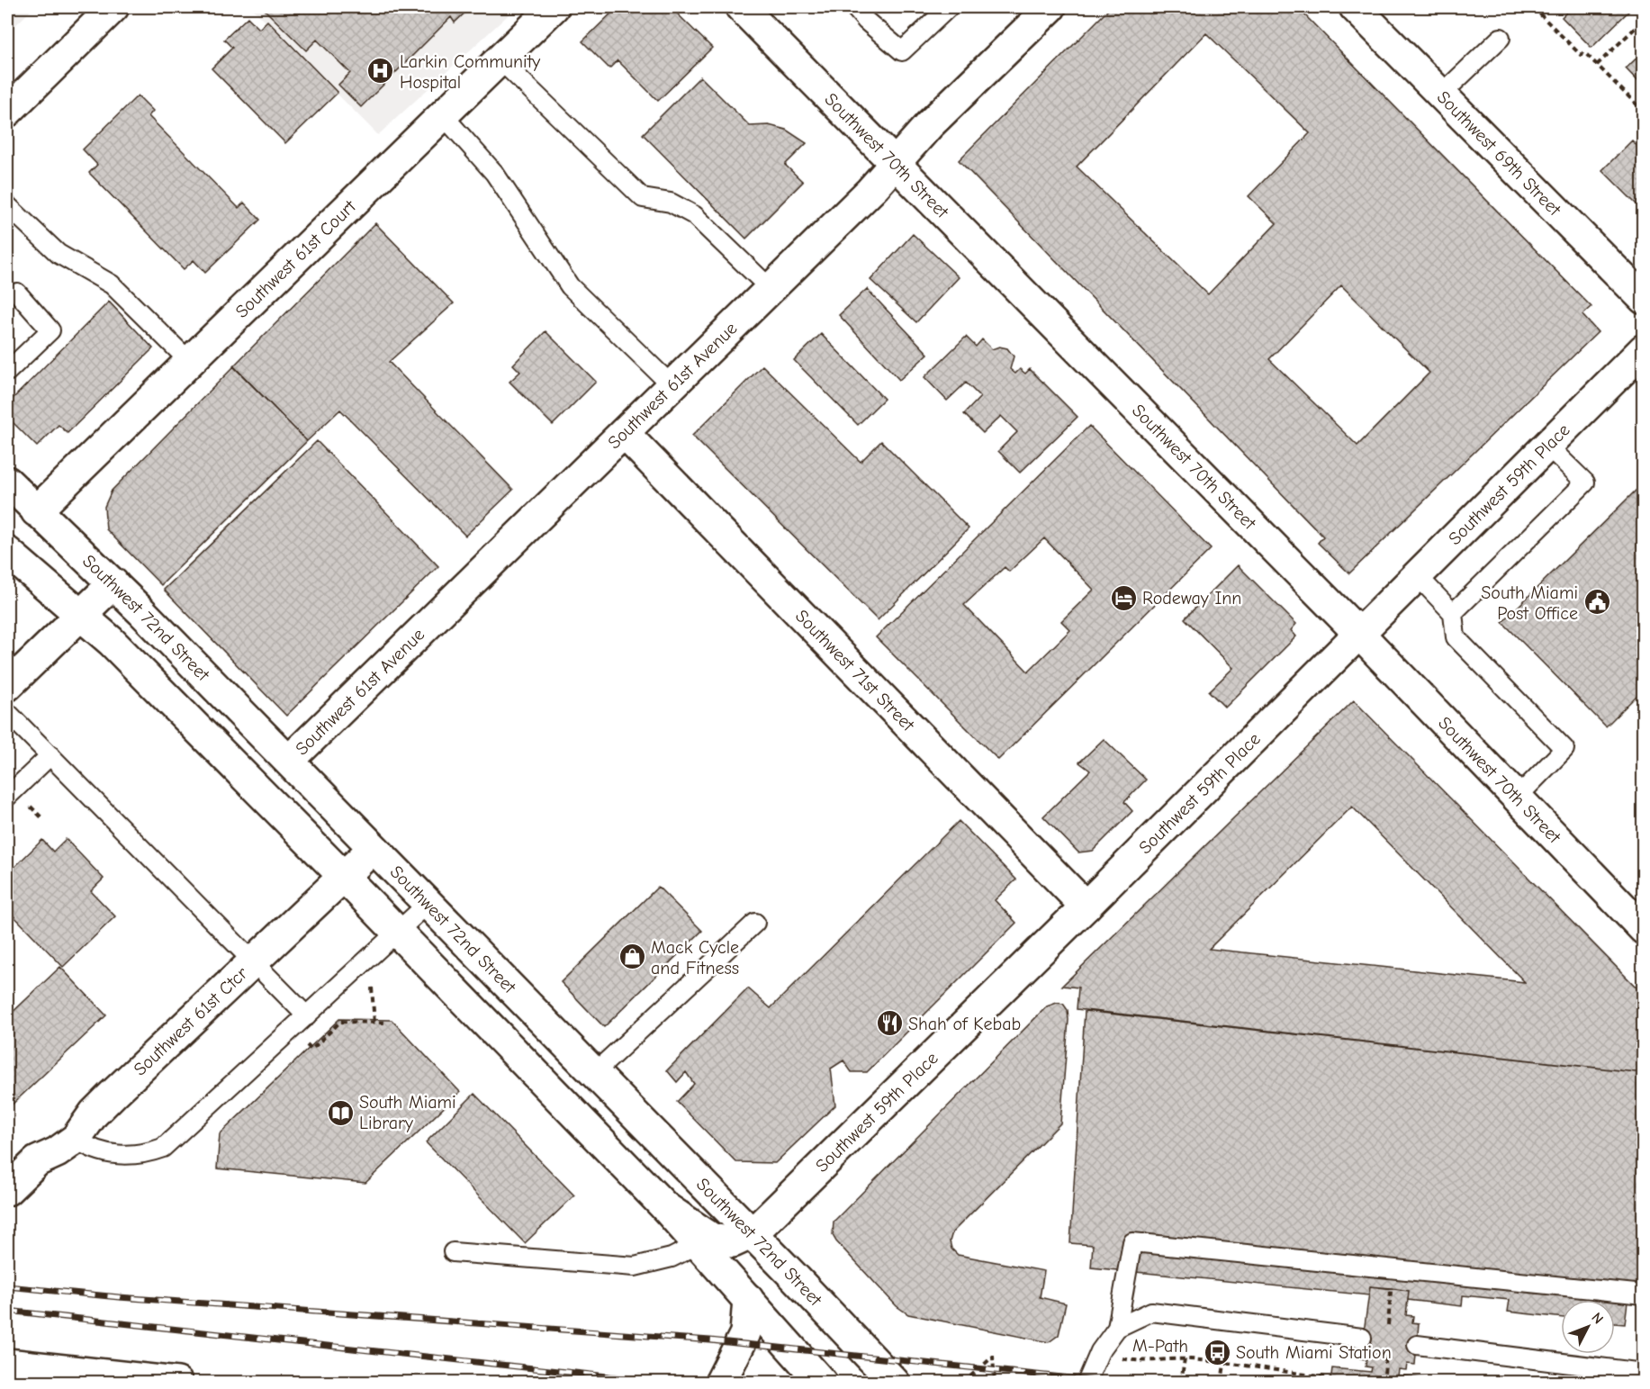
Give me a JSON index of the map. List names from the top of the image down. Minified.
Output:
{"streets":{"main road":["Southwest 69th Street","Southwest 70th Street","Southwest 61st Court","Southwest 61st Avenue","Southwest 59th Place","Southwest 72nd Street","Southwest 71st Street","Southwest 61st Ctcr"],"path":["M-Path"]},"crossings":[["Southwest 70th Street","Southwest 61st Avenue"],["Southwest 70th Street","Southwest 59th Place"],["Southwest 61st Court","Southwest 72nd Street"],["Southwest 61st Avenue","Southwest 72nd Street"],["Southwest 61st Avenue","Southwest 71st Street"],["Southwest 59th Place","Southwest 72nd Street"],["Southwest 59th Place","Southwest 71st Street"],["Southwest 72nd Street","Southwest 61st Ctcr"]],"places":{"hospital":["Larkin Community Hospital"],"hotel":["Rodeway Inn"],"public building":["South Miami Post Office"],"shop":["Mack Cycle and Fitness"],"restaurant":["Shah of Kebab"],"library":["South Miami Library"],"bus stop":["South Miami Station"]},"north":"top right"}
